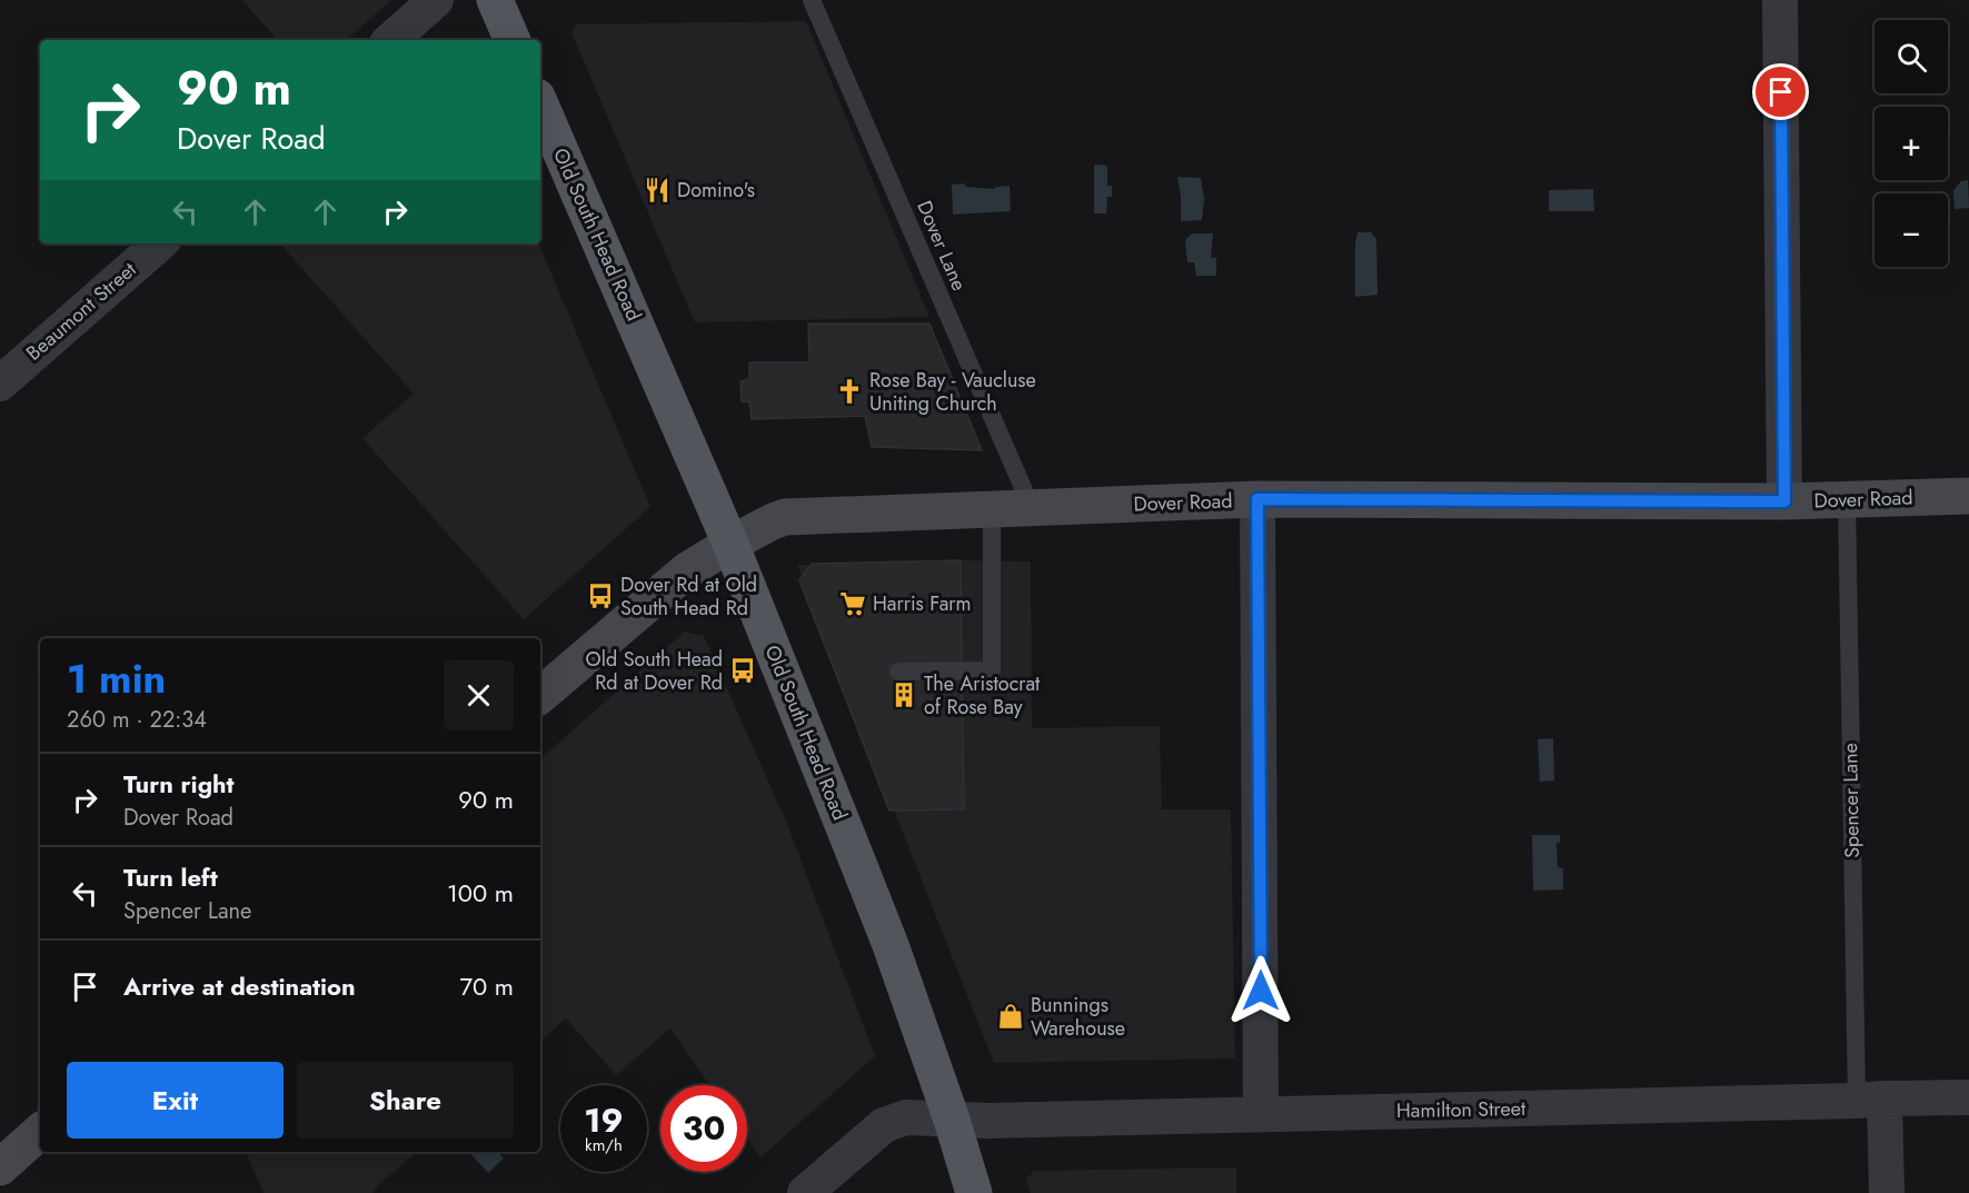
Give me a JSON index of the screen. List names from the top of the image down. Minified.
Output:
{"streets":{"main road":["Old South Head Road"],"street":["Beaumont Street","Dover Road","Hamilton Street"],"lane":["Dover Lane","Spencer Lane"]},"crossings":[["Old South Head Road","Dover Road"],["Old South Head Road","Hamilton Street"],["Dover Lane","Dover Road"],["Dover Road","Spencer Lane"],["Spencer Lane","Hamilton Street"]],"places":{"restaurant":["Domino's"],"church":["Rose Bay - Vaucluse Uniting Church"],"bus stop":["Dover Rd at Old South Head Rd","Old South Head Rd at Dover Rd"],"supermarket":["Harris Farm"],"building":["The Aristocrat of Rose Bay"],"shop":["Bunnings Warehouse"]},"page":{"map_buttons":["+","−"],"turn":["90 m","Dover Road"],"heading":["1 min","260 m · 22:34"],"list":[{"name":"Turn right","note":"Dover Road","value":"90 m"},{"name":"Turn left","note":"Spencer Lane","value":"100 m"},{"name":"Arrive at destination","value":"70 m"}],"buttons":["Exit","Share"],"speed":"19 km/h","limit":"30"}}
